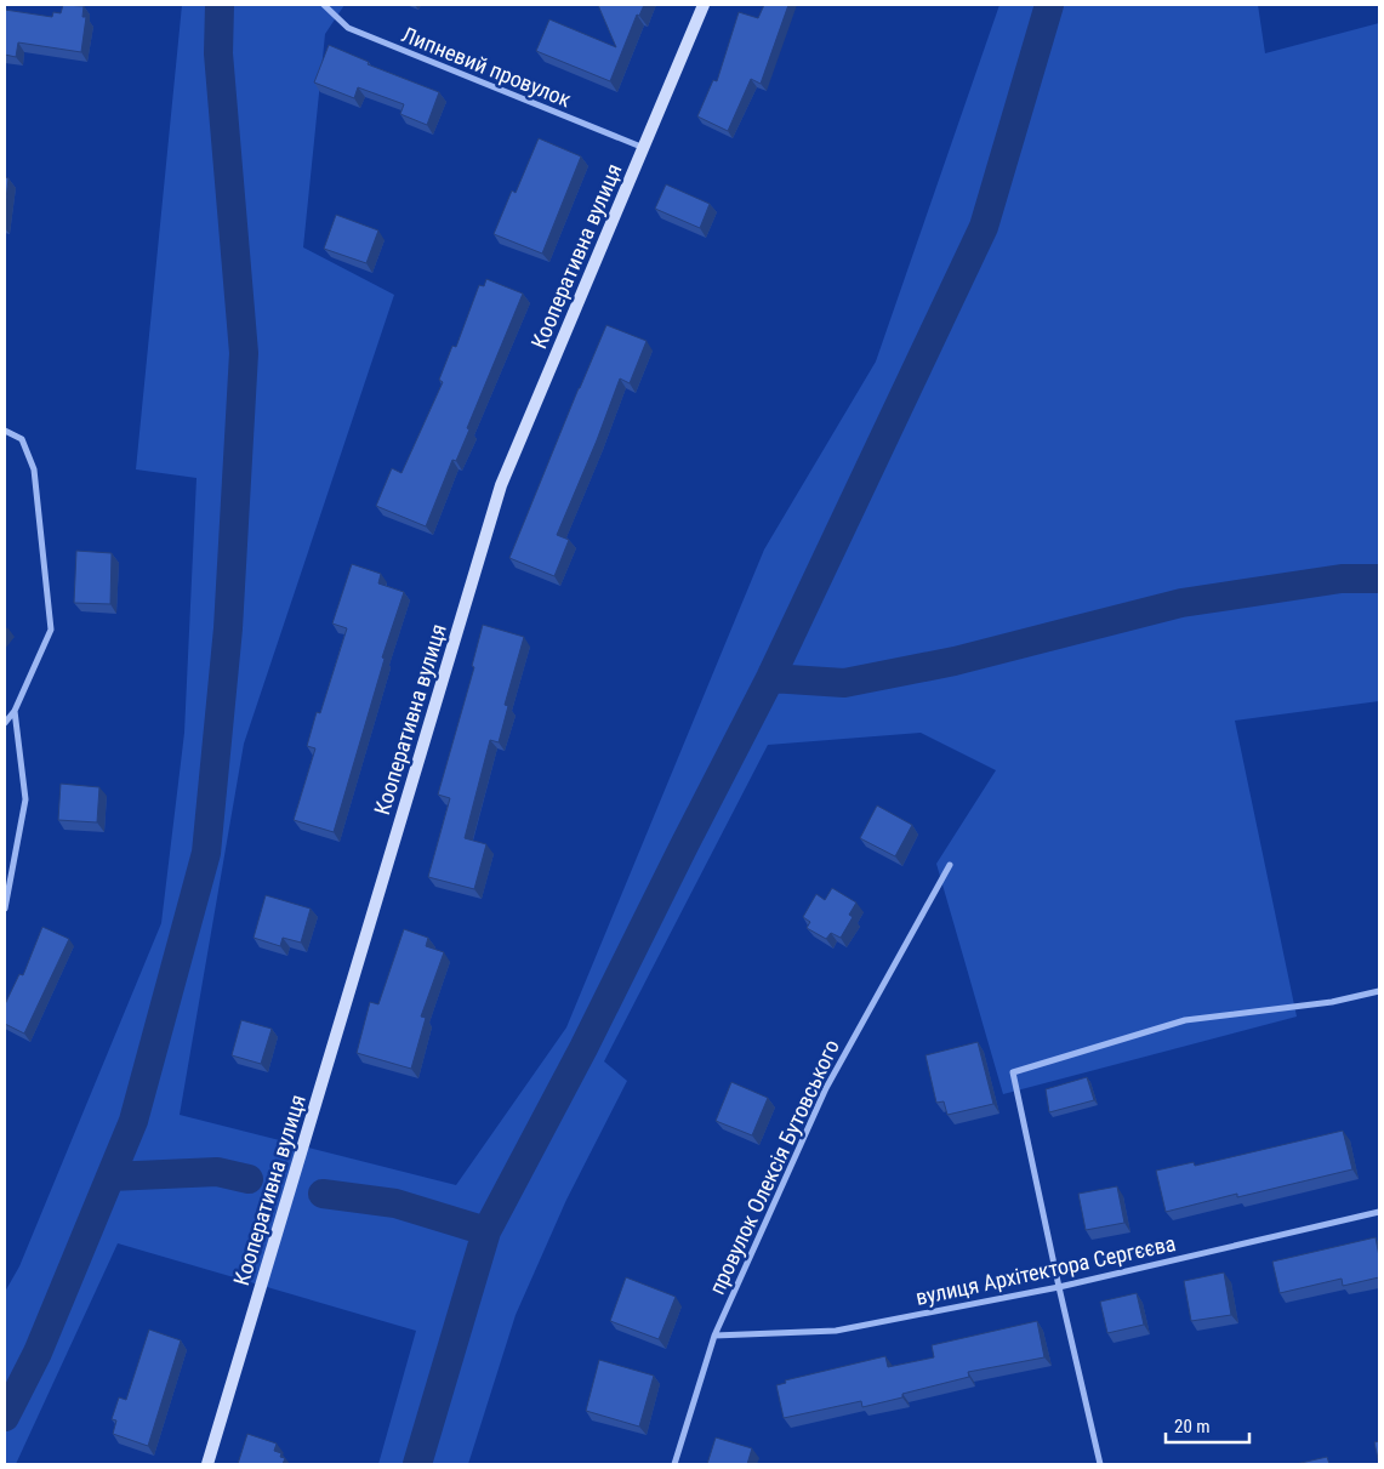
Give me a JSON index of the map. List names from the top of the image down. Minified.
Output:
{"streets":{"street":["Липневий провулок","Кооперативна вулиця","провулок Олексія Бутовського","вулиця Архітектора Сергєєва"]},"crossings":[["Липневий провулок","Кооперативна вулиця"],["провулок Олексія Бутовського","вулиця Архітектора Сергєєва"]],"scale_bar":"20 m"}
